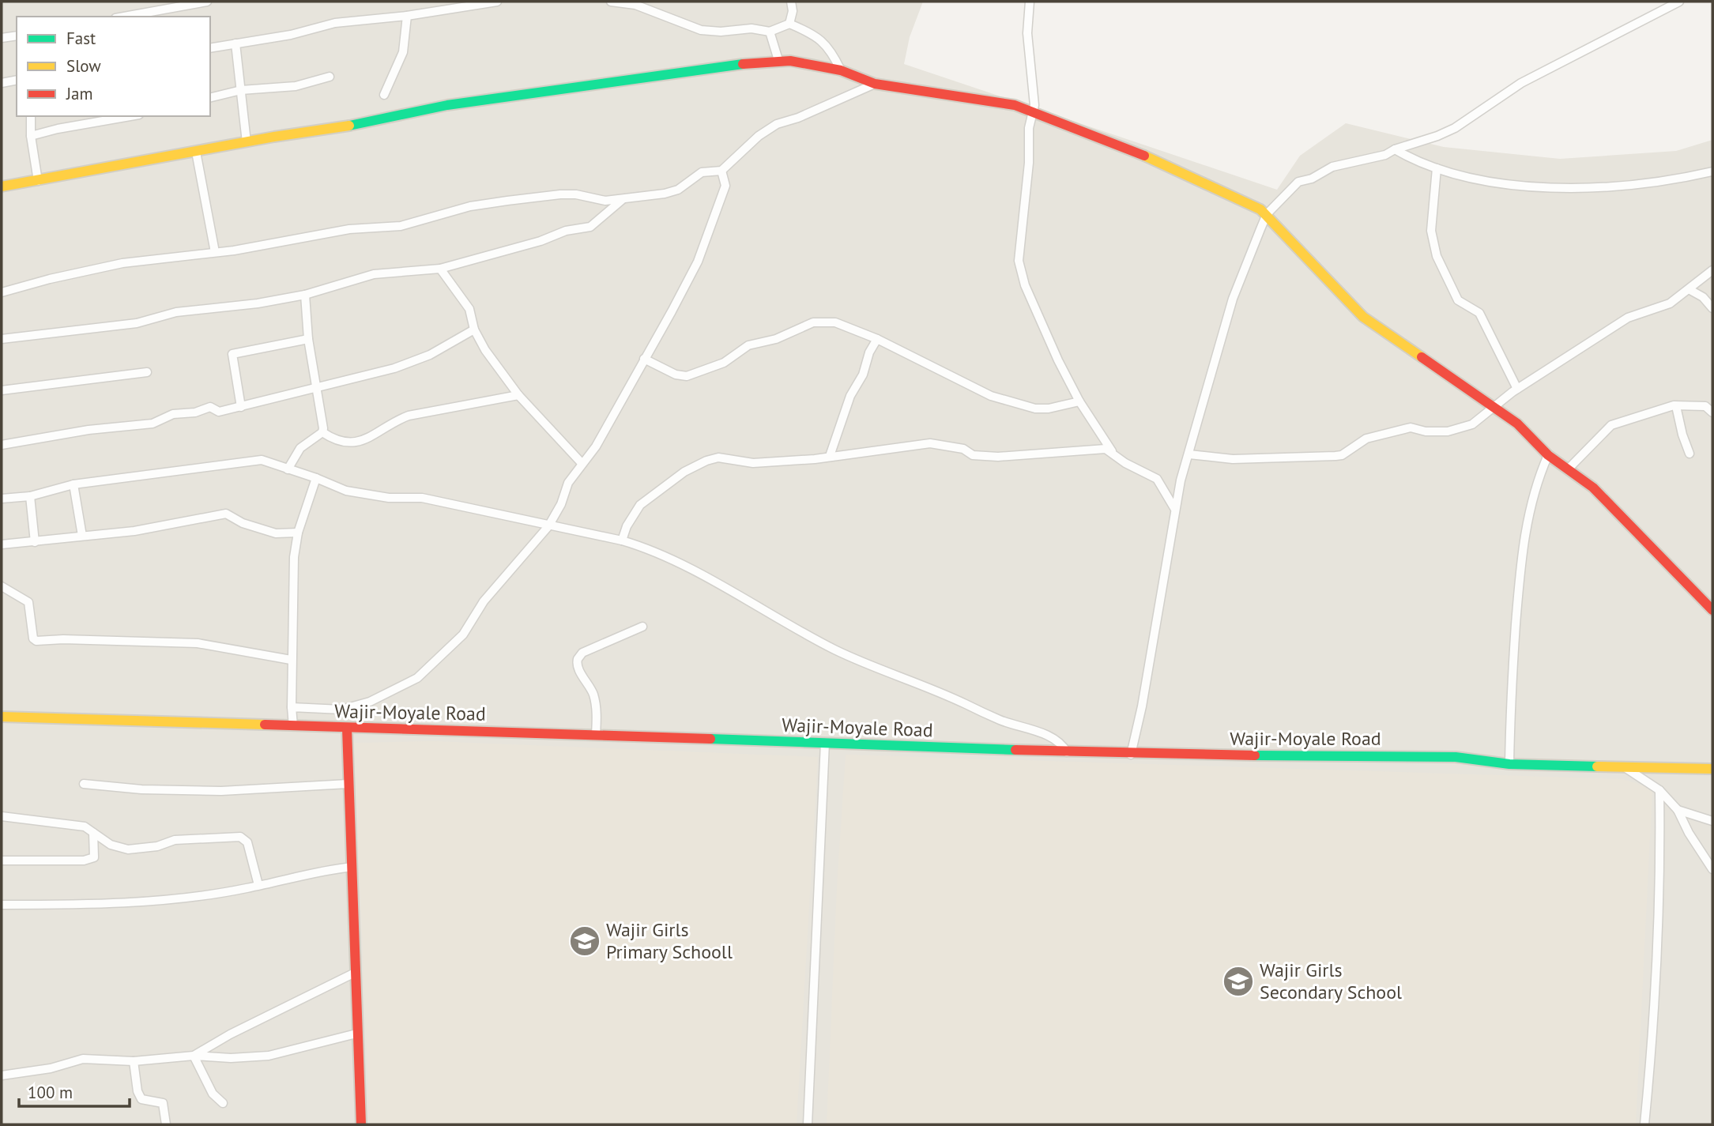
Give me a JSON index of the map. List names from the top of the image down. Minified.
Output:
{"streets":{"street":["Wajir-Moyale Road"]},"places":{"school or university":["Wajir Girls Primary Schooll","Wajir Girls Secondary School"]},"legend":["Fast","Slow","Jam"],"scale_bar":"100 m"}
